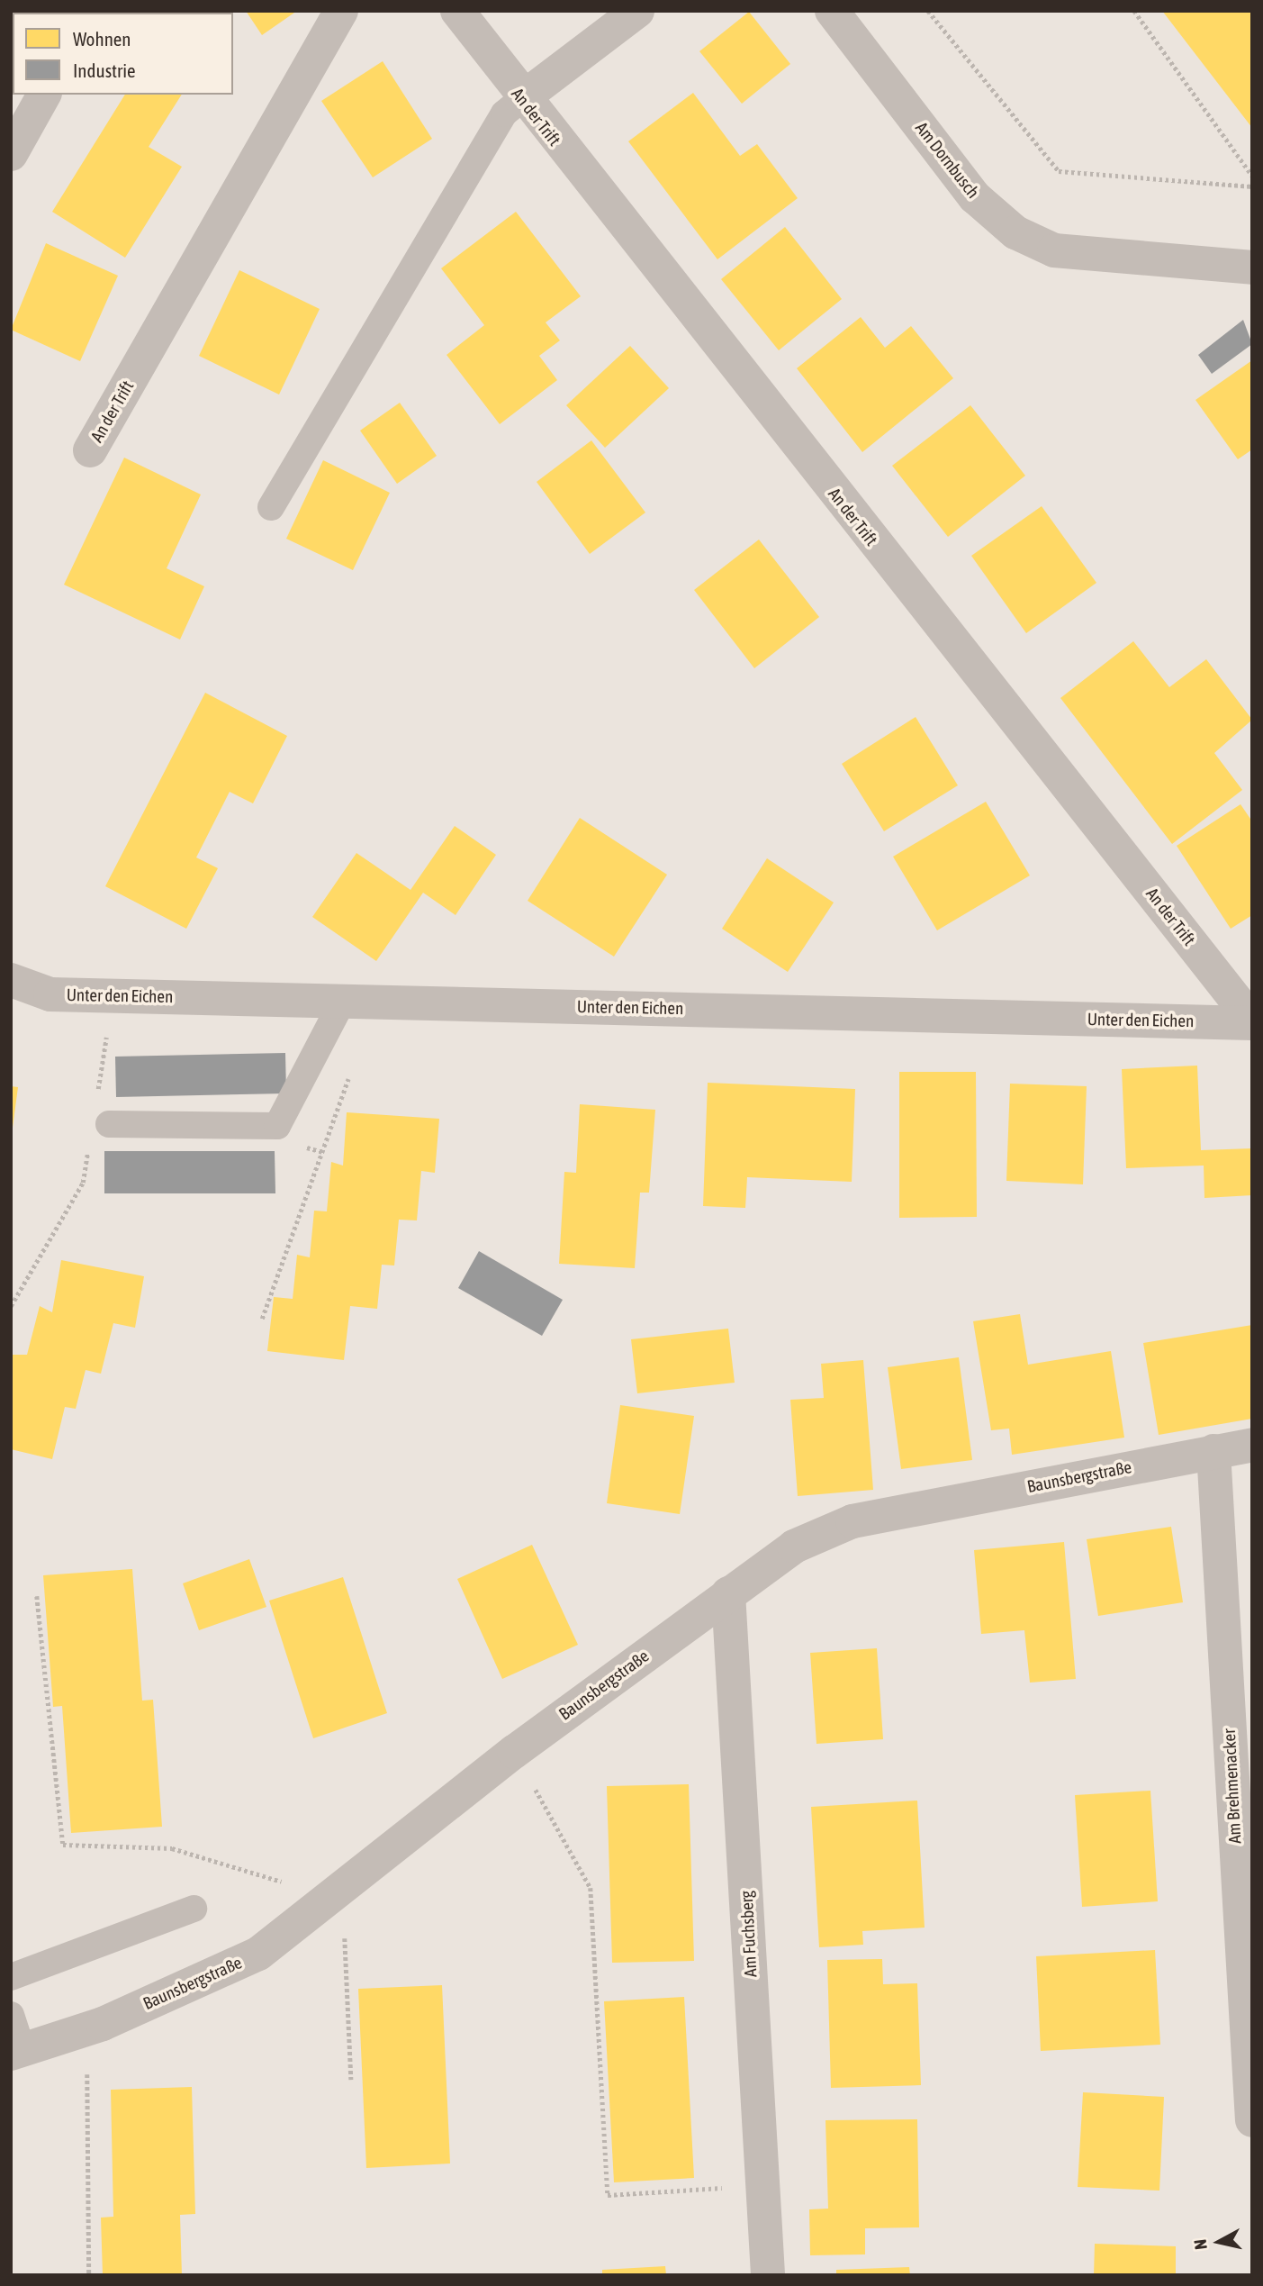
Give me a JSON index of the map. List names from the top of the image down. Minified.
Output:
{"streets":{"street":["An der Trift","Am Dornbusch","Unter den Eichen","Baunsbergstraße","Am Brehmenacker","Am Fuchsberg"]},"crossings":[["An der Trift","Unter den Eichen"],["Baunsbergstraße","Am Brehmenacker"],["Baunsbergstraße","Am Fuchsberg"]],"legend":["Wohnen","Industrie"],"north":"left"}
